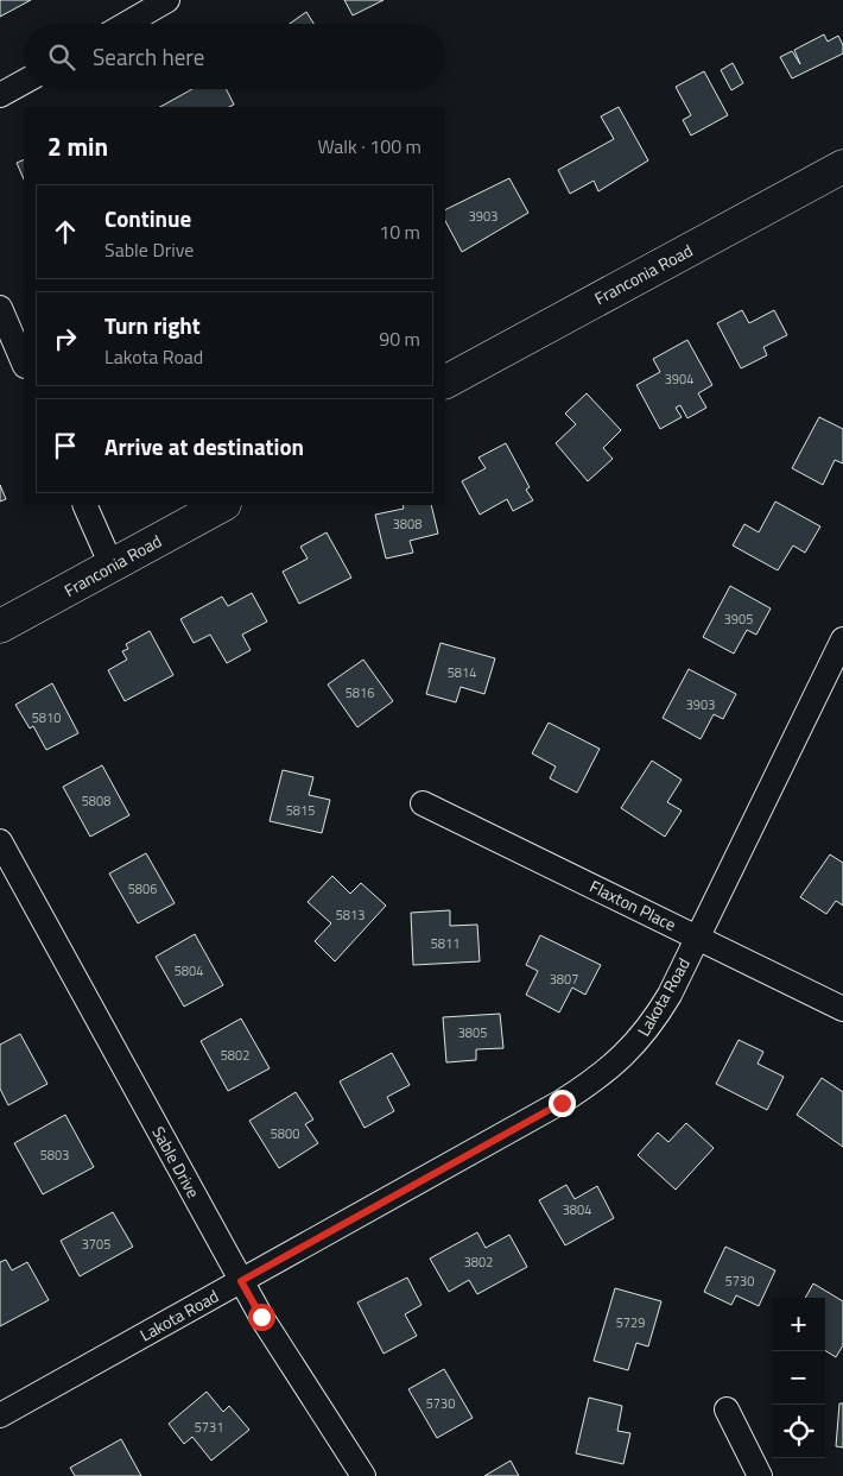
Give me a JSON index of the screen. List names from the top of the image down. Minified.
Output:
{"streets":{"main road":["Franconia Road"],"street":["Flaxton Place","Lakota Road","Sable Drive"]},"crossings":[["Flaxton Place","Lakota Road"],["Lakota Road","Sable Drive"]],"house_numbers":["3903","3904","3808","3905","5814","5816","3903","5810","5808","5815","5806","5813","5811","5804","3807","3805","5802","5800","5803","3804","3705","3802","5730","5729","5730","5731"],"page":{"search":"Search here","heading":["2 min","Walk · 100 m"],"list":[["Continue","Sable Drive","10 m"],["Turn right","Lakota Road","90 m"],"Arrive at destination"],"map_buttons":["+","−"]}}
